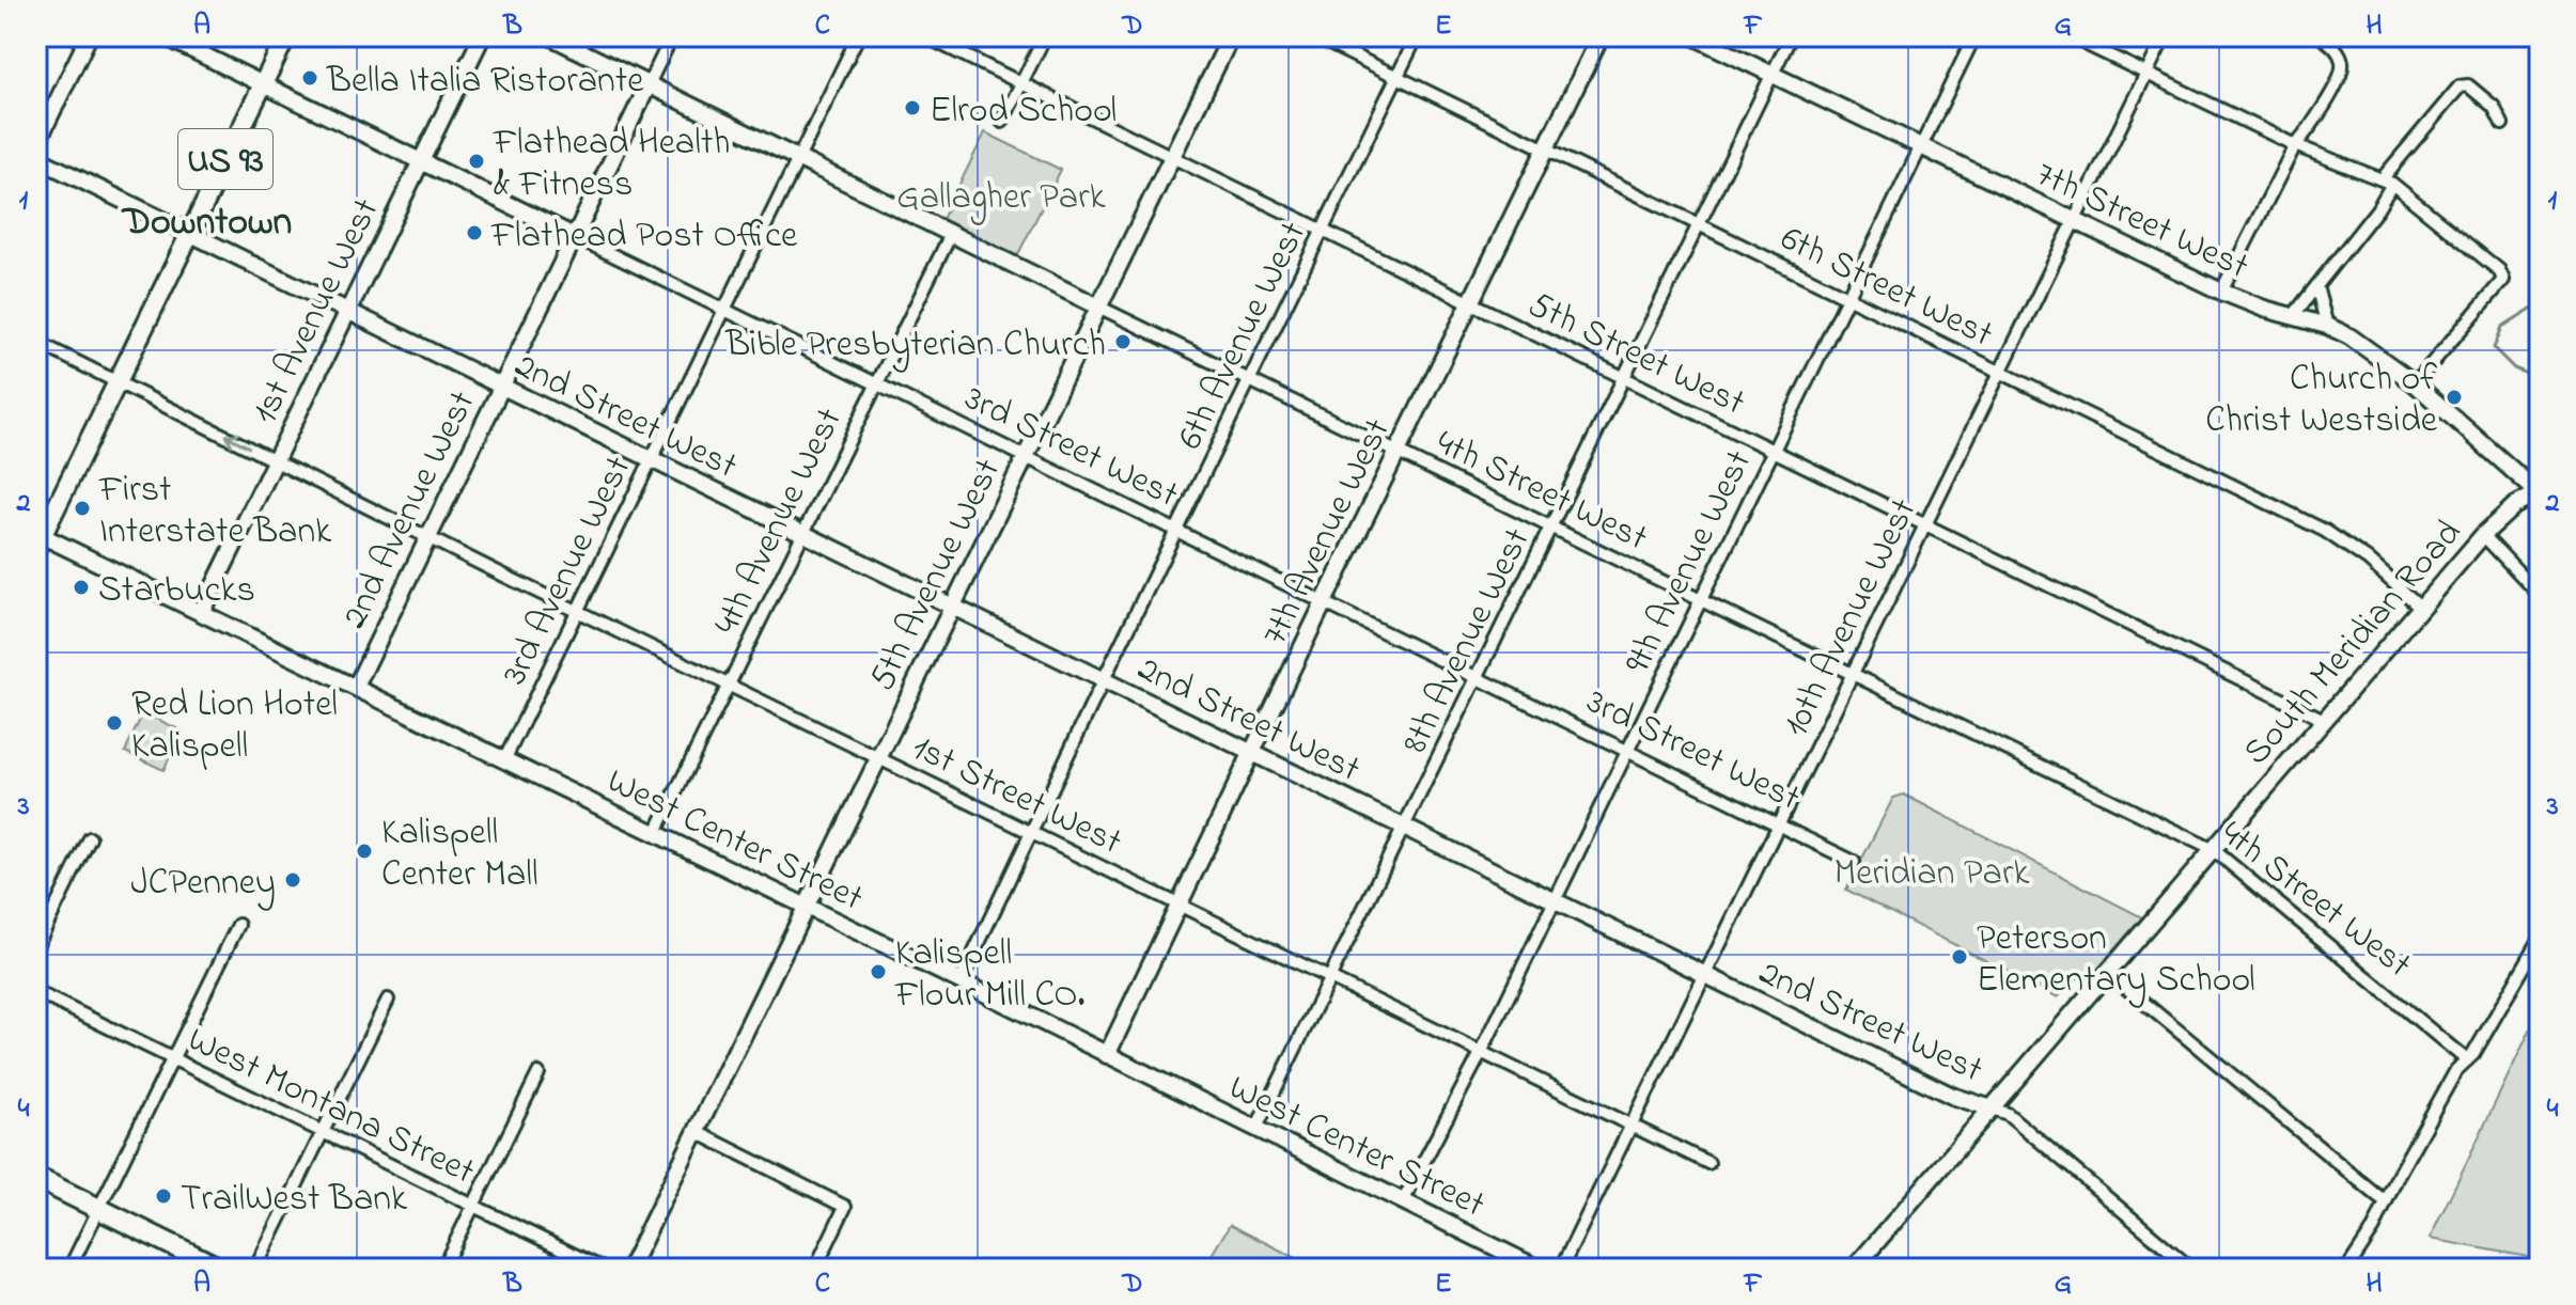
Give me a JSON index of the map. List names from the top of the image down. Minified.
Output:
{"streets":{"main road":["US 93"],"street":["7th Street West","6th Street West","1st Avenue West","6th Avenue West","5th Street West","2nd Street West","3rd Street West","4th Street West","2nd Avenue West","4th Avenue West","7th Avenue West","9th Avenue West","3rd Avenue West","5th Avenue West","10th Avenue West","8th Avenue West","South Meridian Road","1st Street West","West Center Street","West Montana Street"]},"crossings":[["US 93","2nd Street West"],["US 93","3rd Street West"],["US 93","1st Street West"],["US 93","West Center Street"],["7th Street West","9th Avenue West"],["7th Street West","10th Avenue West"],["7th Street West","8th Avenue West"],["7th Street West","South Meridian Road"],["6th Street West","6th Avenue West"],["6th Street West","7th Avenue West"],["6th Street West","9th Avenue West"],["6th Street West","10th Avenue West"],["6th Street West","8th Avenue West"],["6th Street West","South Meridian Road"],["1st Avenue West","2nd Street West"],["1st Avenue West","3rd Street West"],["1st Avenue West","1st Street West"],["1st Avenue West","West Center Street"],["6th Avenue West","5th Street West"],["6th Avenue West","2nd Street West"],["6th Avenue West","3rd Street West"],["6th Avenue West","4th Street West"],["6th Avenue West","1st Street West"],["6th Avenue West","West Center Street"],["5th Street West","7th Avenue West"],["5th Street West","9th Avenue West"],["5th Street West","5th Avenue West"],["5th Street West","10th Avenue West"],["5th Street West","8th Avenue West"],["5th Street West","South Meridian Road"],["2nd Street West","2nd Avenue West"],["2nd Street West","4th Avenue West"],["2nd Street West","7th Avenue West"],["2nd Street West","9th Avenue West"],["2nd Street West","3rd Avenue West"],["2nd Street West","5th Avenue West"],["2nd Street West","10th Avenue West"],["2nd Street West","8th Avenue West"],["2nd Street West","South Meridian Road"],["3rd Street West","2nd Avenue West"],["3rd Street West","4th Avenue West"],["3rd Street West","7th Avenue West"],["3rd Street West","9th Avenue West"],["3rd Street West","3rd Avenue West"],["3rd Street West","5th Avenue West"],["3rd Street West","10th Avenue West"],["3rd Street West","8th Avenue West"],["4th Street West","2nd Avenue West"],["4th Street West","4th Avenue West"],["4th Street West","7th Avenue West"],["4th Street West","9th Avenue West"],["4th Street West","3rd Avenue West"],["4th Street West","5th Avenue West"],["4th Street West","10th Avenue West"],["4th Street West","8th Avenue West"],["4th Street West","South Meridian Road"],["2nd Avenue West","1st Street West"],["2nd Avenue West","West Center Street"],["4th Avenue West","1st Street West"],["4th Avenue West","West Center Street"],["7th Avenue West","1st Street West"],["7th Avenue West","West Center Street"],["9th Avenue West","1st Street West"],["9th Avenue West","West Center Street"],["3rd Avenue West","1st Street West"],["3rd Avenue West","West Center Street"],["5th Avenue West","1st Street West"],["5th Avenue West","West Center Street"],["10th Avenue West","1st Street West"],["8th Avenue West","1st Street West"],["8th Avenue West","West Center Street"]],"districts":["Downtown"],"parks":["Gallagher Park","Meridian Park"],"places":["Bella Italia Ristorante","Elrod School","Flathead Health & Fitness","Flathead Post Office","Bible Presbyterian Church","Church of Christ Westside","First Interstate Bank","Starbucks","Red Lion Hotel Kalispell","Kalispell Center Mall","JCPenney","Peterson Elementary School","Kalispell Flour Mill CO.","TrailWest Bank"],"grid":{"columns":["A","B","C","D","E","F","G","H"],"rows":["1","2","3","4"]}}
